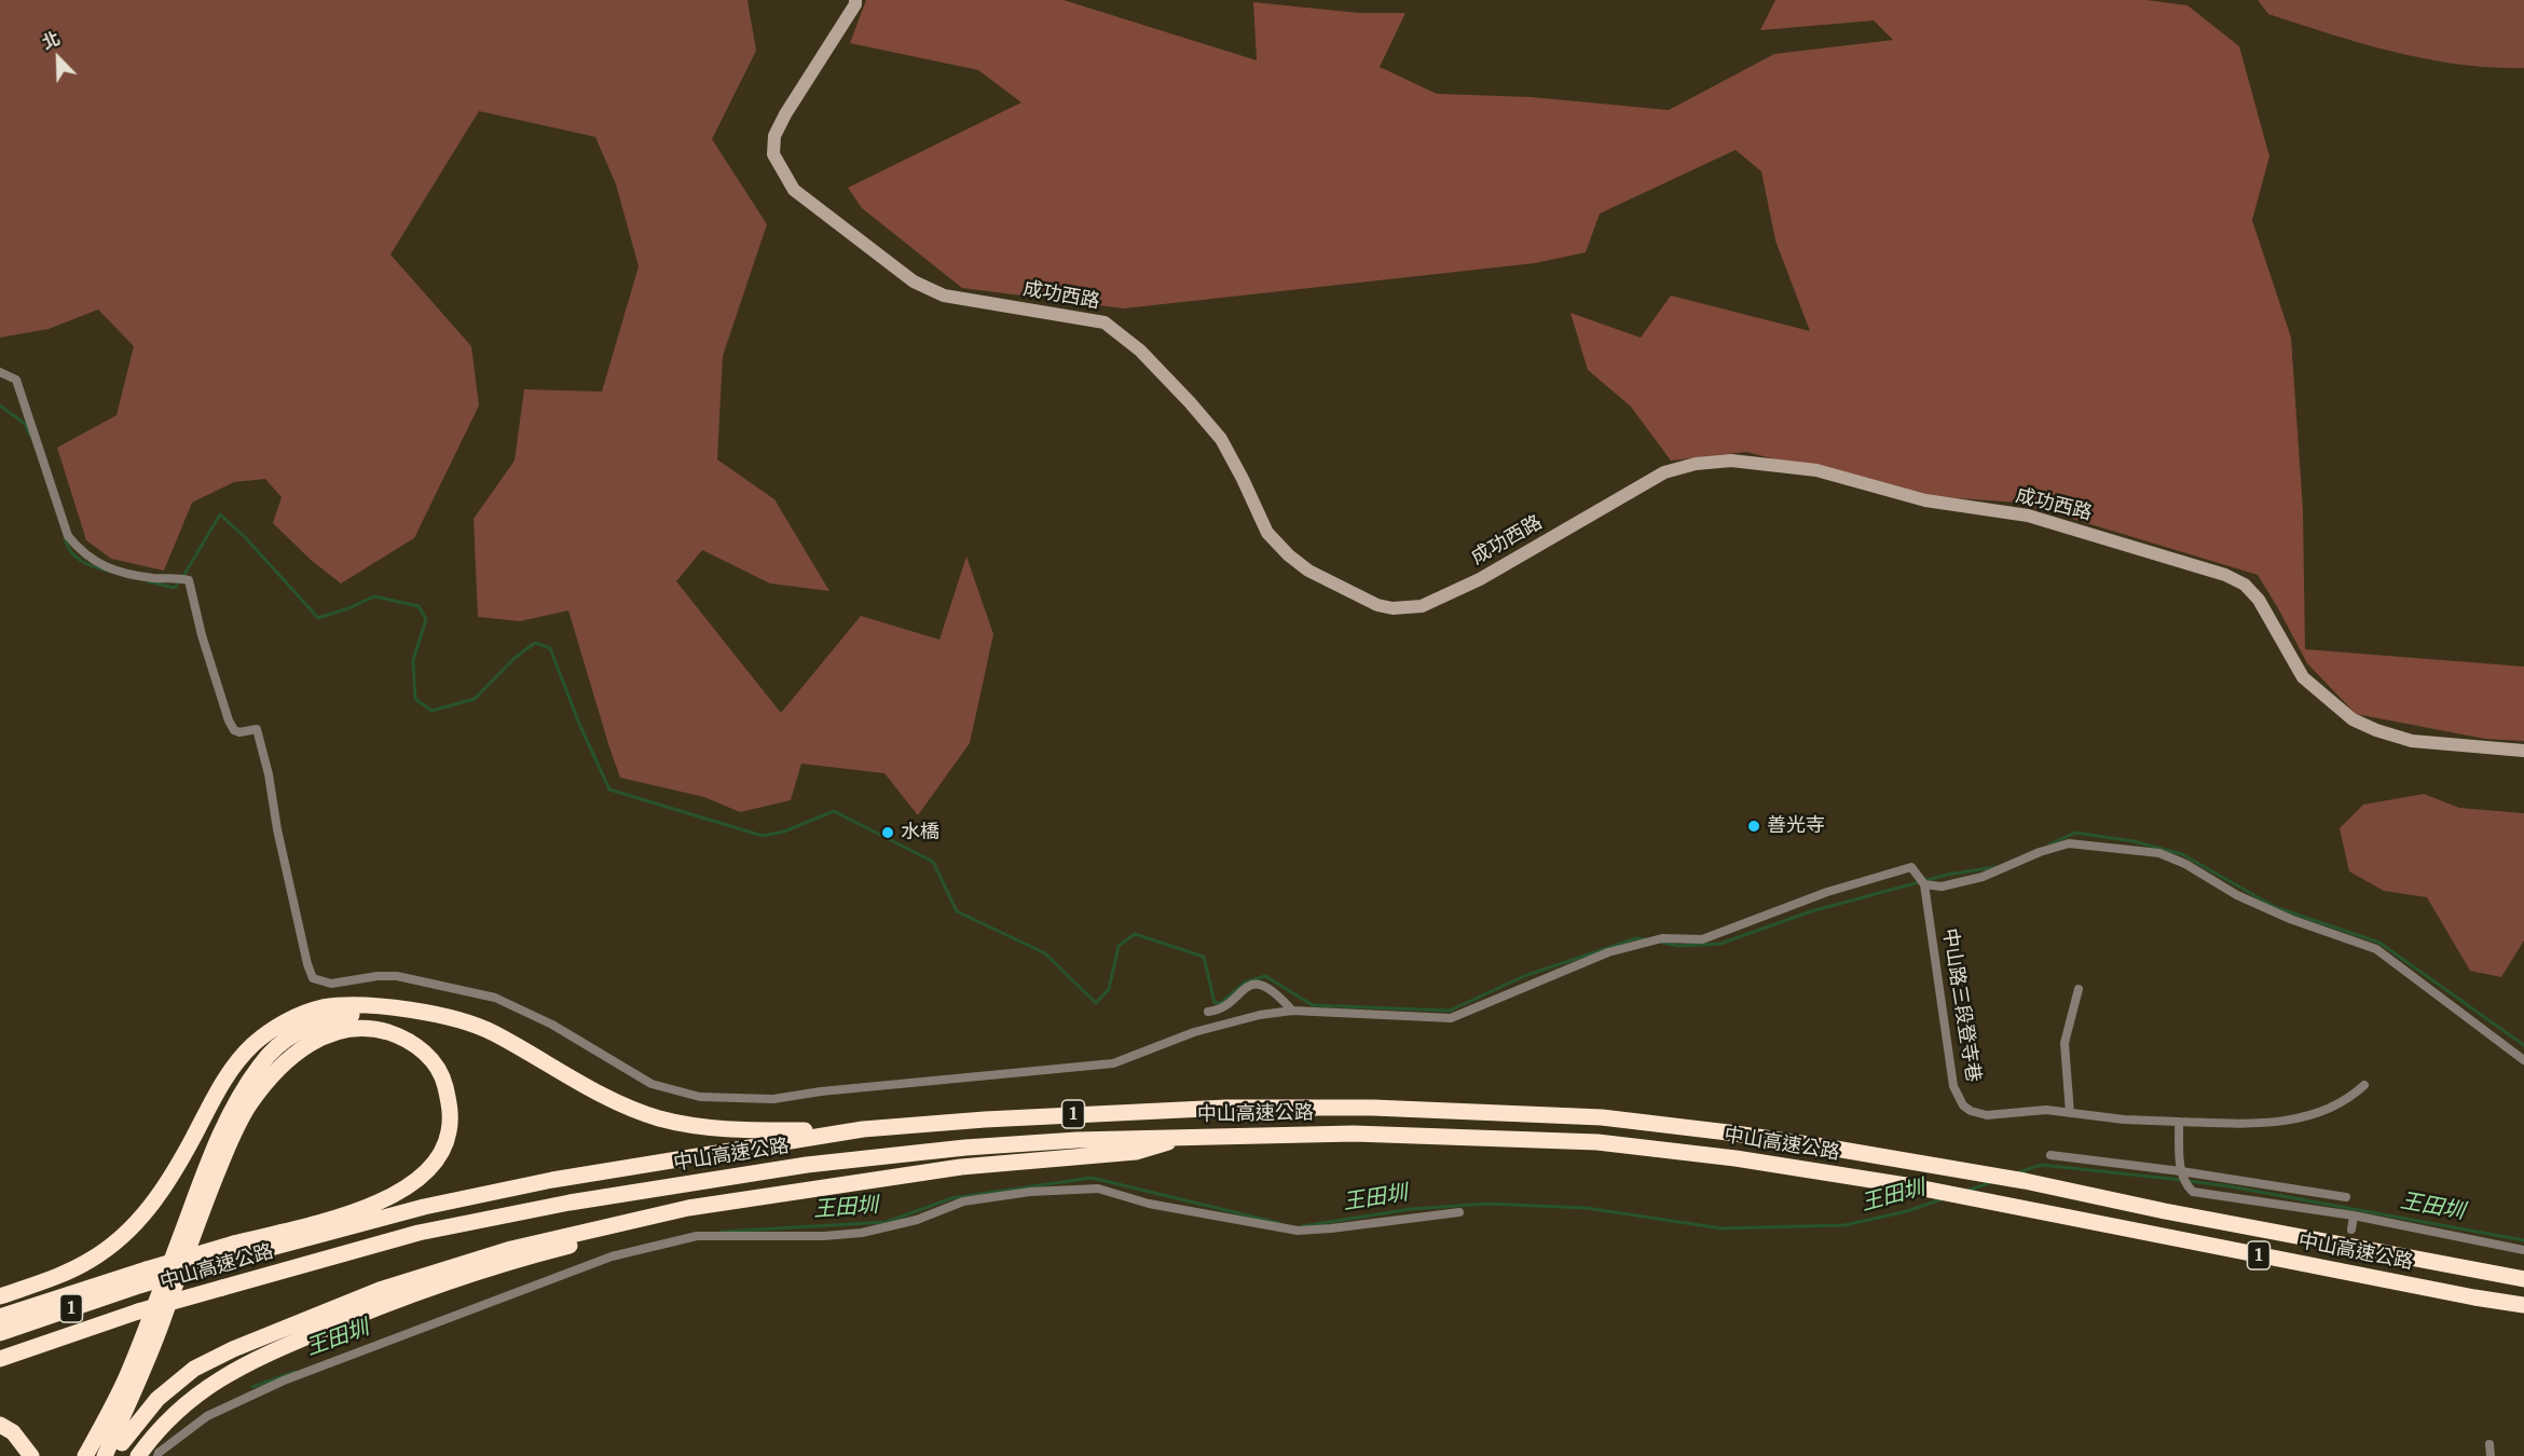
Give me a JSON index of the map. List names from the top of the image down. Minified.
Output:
{"streets":{"highway":["1","中山高速公路"],"street":["成功西路","中山路三段登寺巷"]},"water":["王田圳"],"places":["善光寺","水橋"],"north":"top left"}
